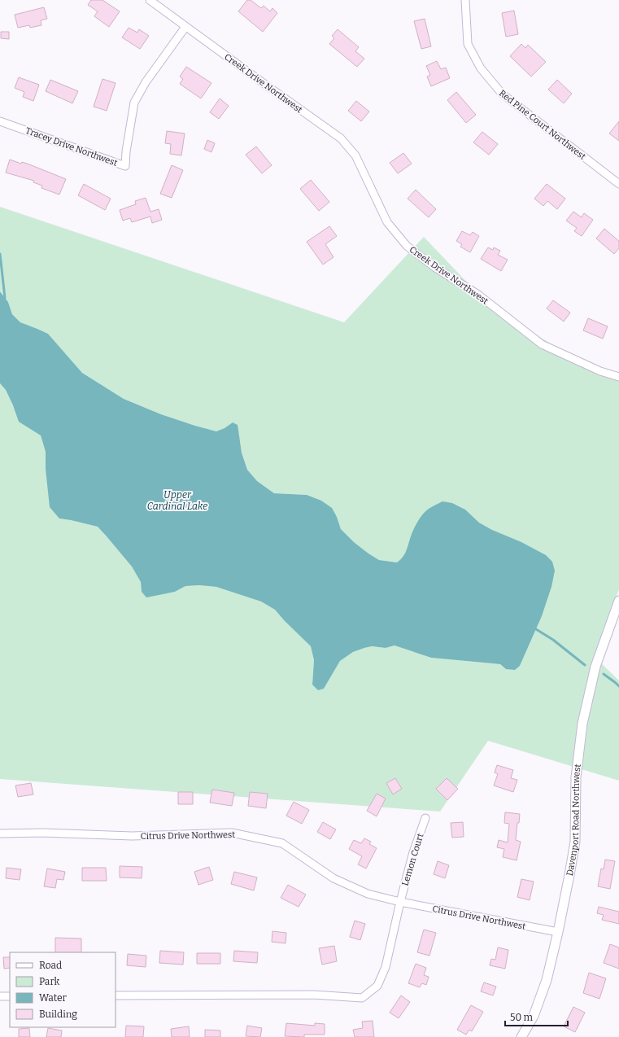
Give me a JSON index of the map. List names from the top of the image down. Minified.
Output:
{"streets":{"street":["Creek Drive Northwest","Red Pine Court Northwest","Tracey Drive Northwest","Davenport Road Northwest","Citrus Drive Northwest","Lemon Court"]},"crossings":[["Creek Drive Northwest","Tracey Drive Northwest"],["Davenport Road Northwest","Citrus Drive Northwest"],["Citrus Drive Northwest","Lemon Court"]],"water":["Upper Cardinal Lake"],"legend":["Road","Park","Water","Building"],"scale_bar":"50 m"}
